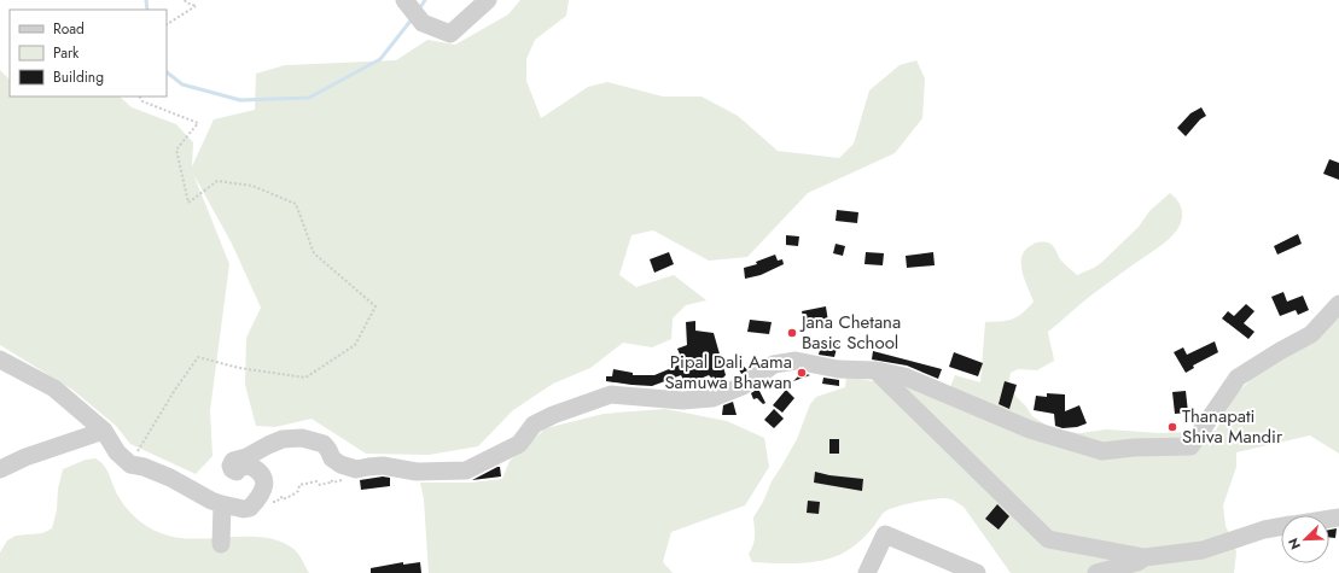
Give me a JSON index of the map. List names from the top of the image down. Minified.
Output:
{"places":["Jana Chetana Basic School","Pipal Dali Aama Samuwa Bhawan","Thanapati Shiva Mandir"],"legend":["Road","Park","Building"],"north":"bottom left"}
